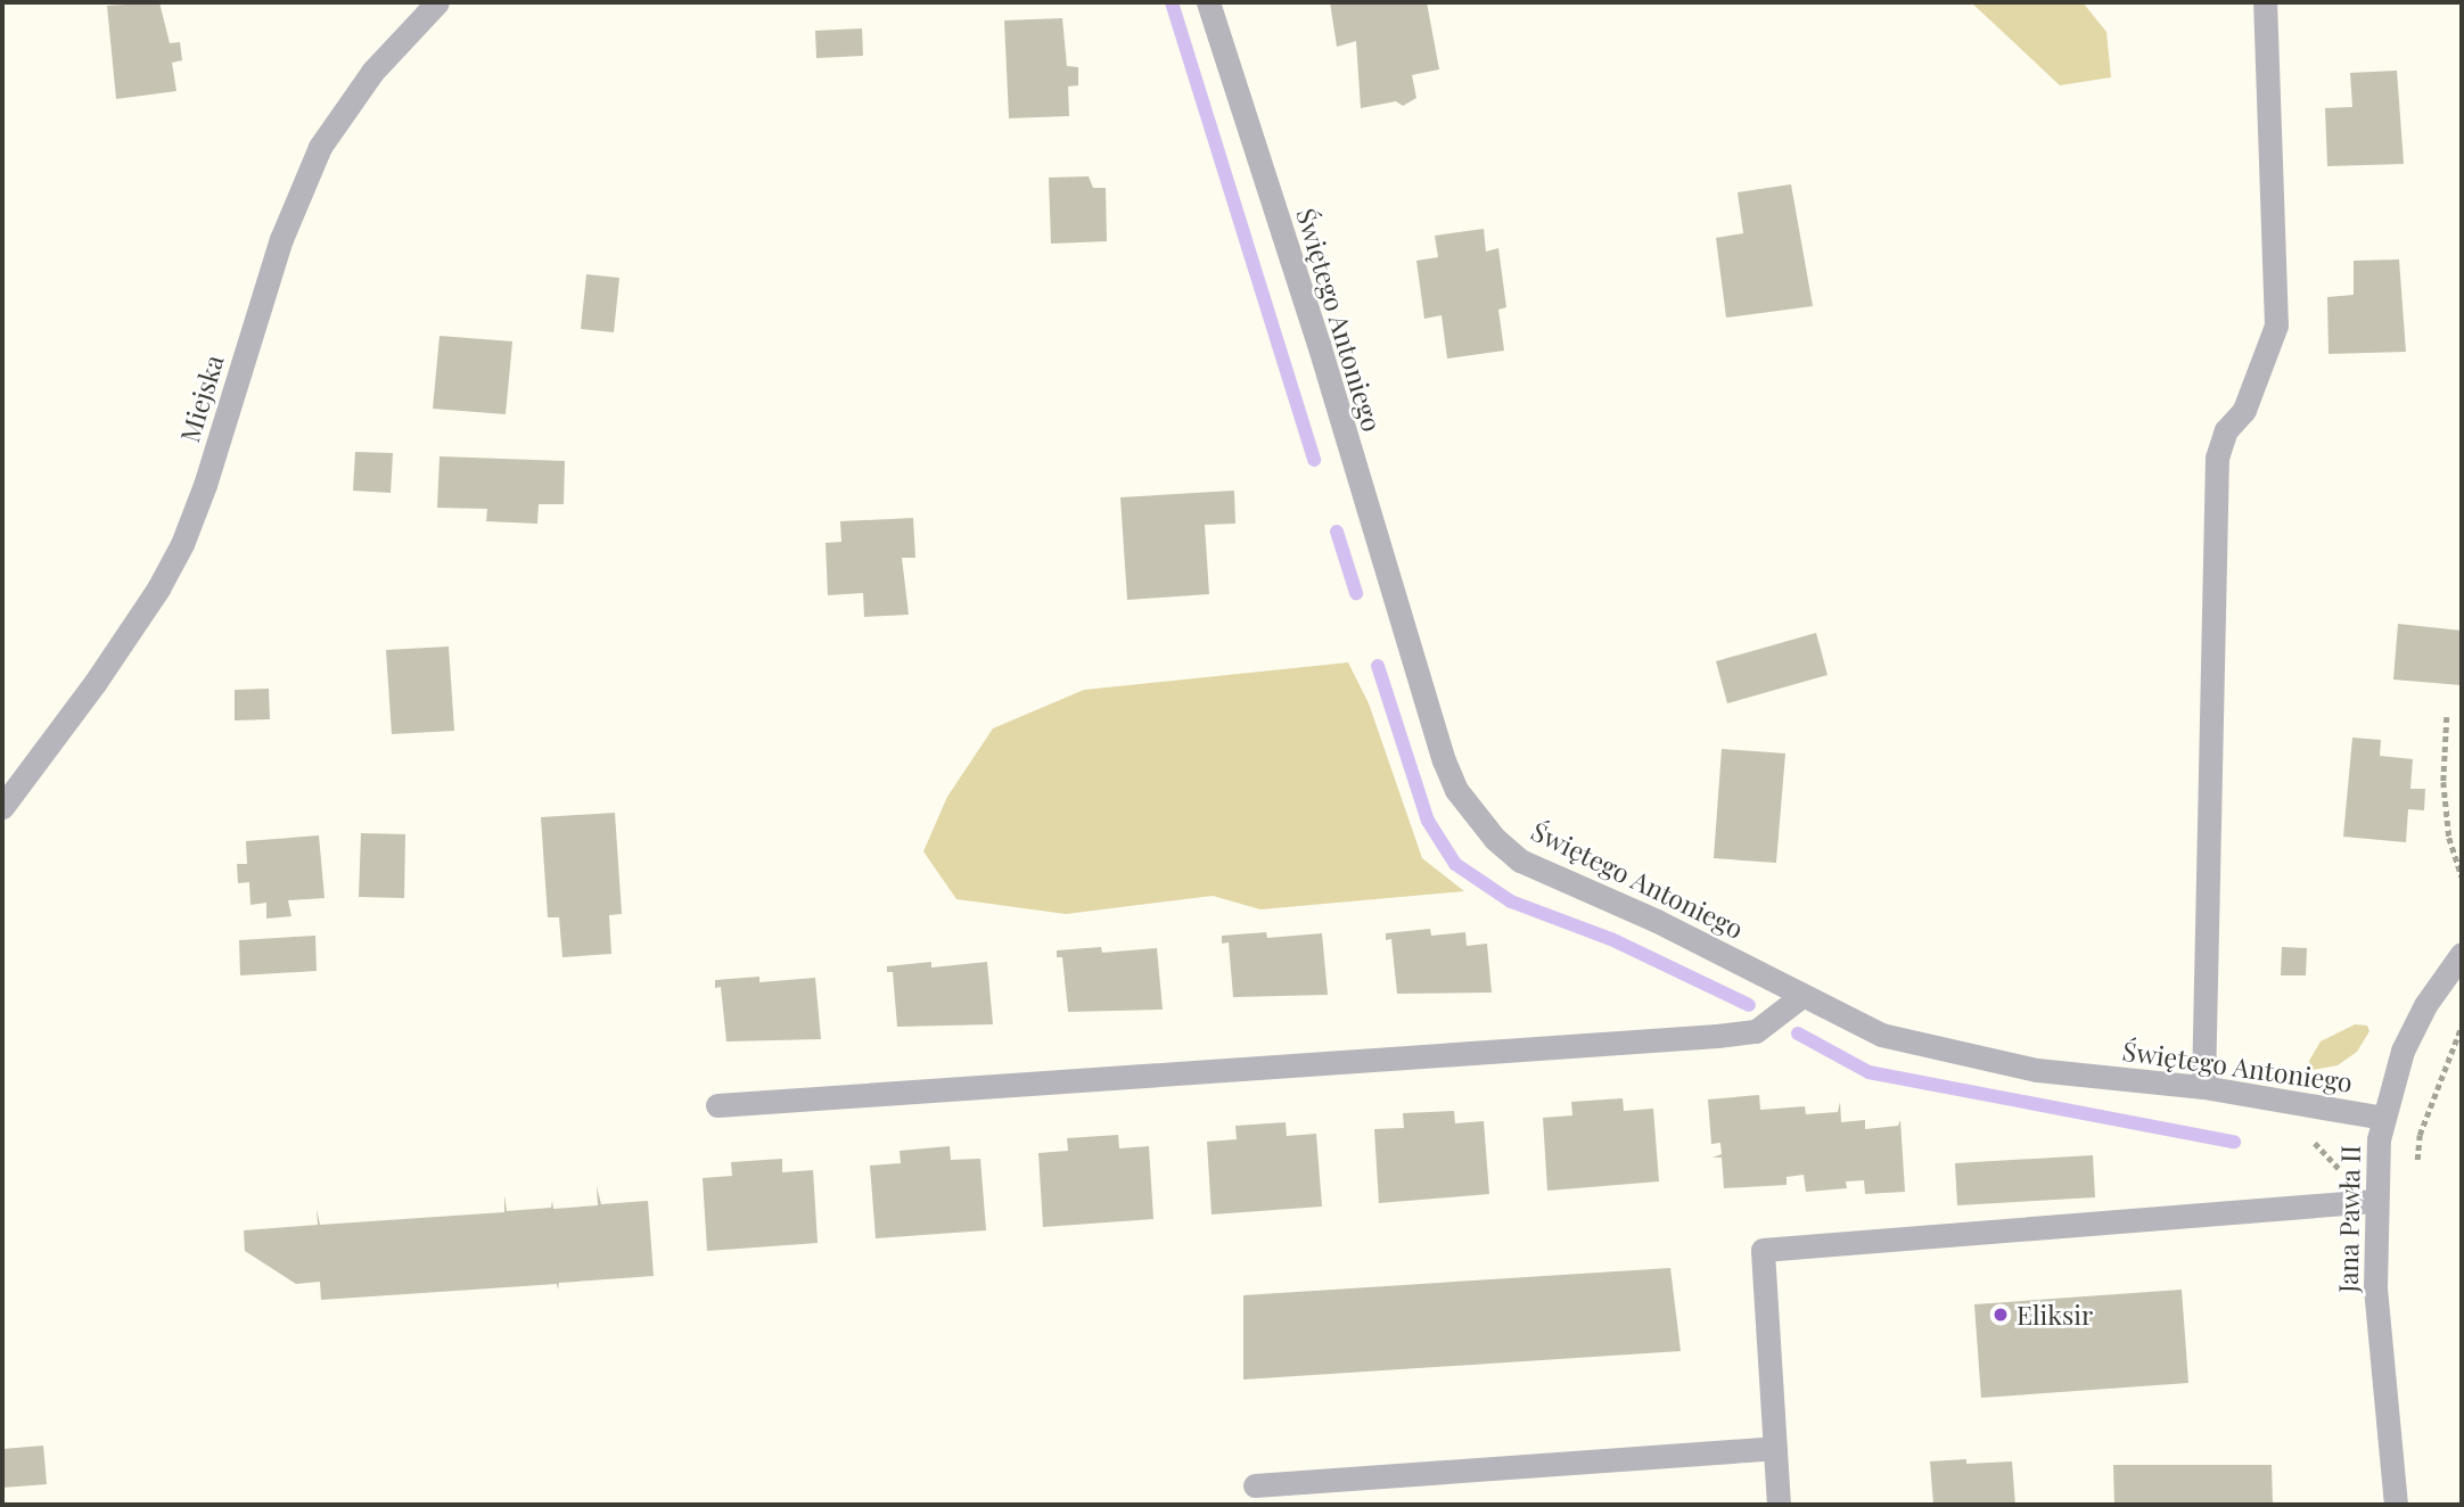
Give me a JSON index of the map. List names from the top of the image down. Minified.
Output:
{"streets":{"street":["Świętego Antoniego","Miejska","Jana Pawła II"]},"crossings":[["Świętego Antoniego","Jana Pawła II"]],"places":["Eliksir"]}
